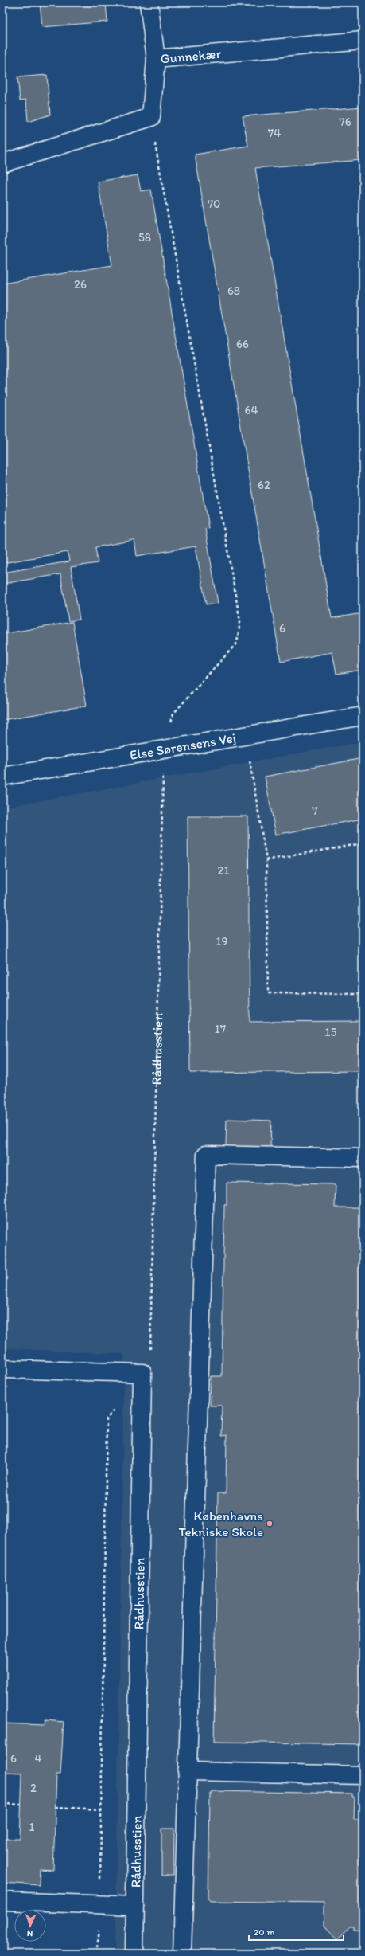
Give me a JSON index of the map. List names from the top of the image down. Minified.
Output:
{"streets":{"street":["Gunnekær","Else Sørensens Vej","Rådhusstien"]},"crossings":[["Gunnekær","Rådhusstien"],["Else Sørensens Vej","Rådhusstien"]],"places":["Københavns Tekniske Skole"],"house_numbers":["76","74","70","58","26","68","66","64","62","6","7","21","19","17","15","6","4","2","1"],"scale_bar":"20 m","north":"bottom"}
